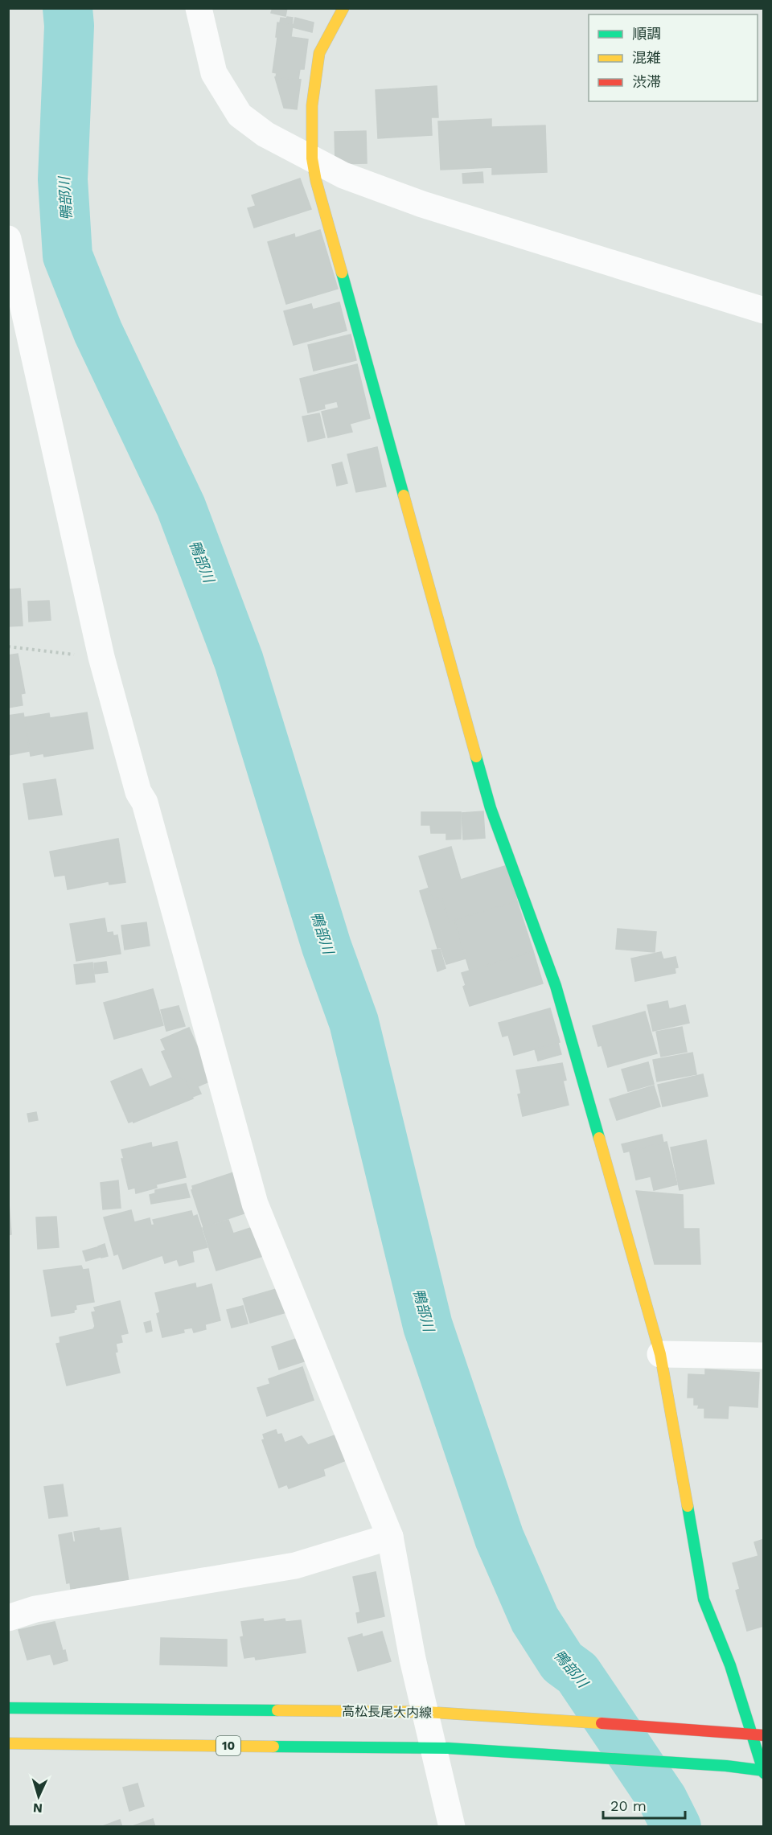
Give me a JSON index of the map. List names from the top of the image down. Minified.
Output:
{"streets":{"street":["高松長尾大内線","10"]},"water":["鴨部川"],"legend":["順調","混雑","渋滞"],"scale_bar":"20 m","north":"bottom"}
